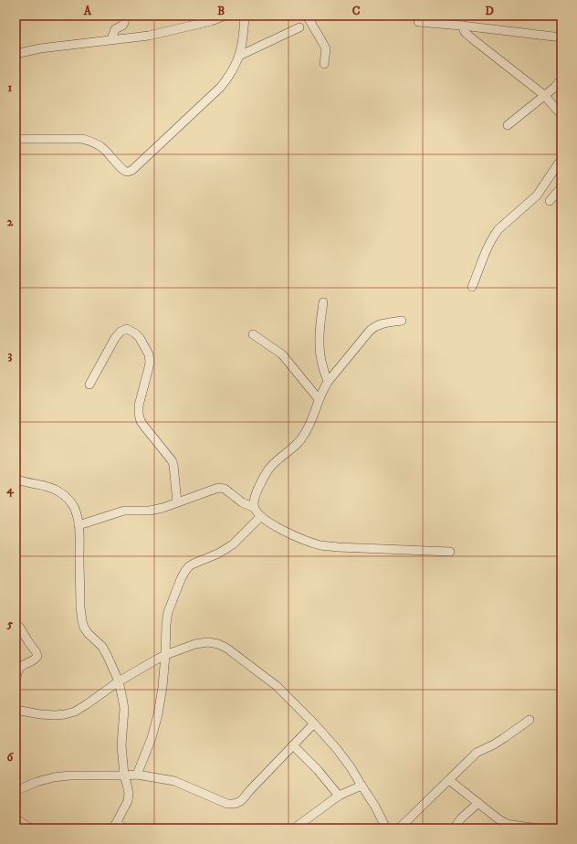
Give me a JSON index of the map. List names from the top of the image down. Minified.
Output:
{"grid":{"columns":["A","B","C","D"],"rows":["1","2","3","4","5","6"]}}
